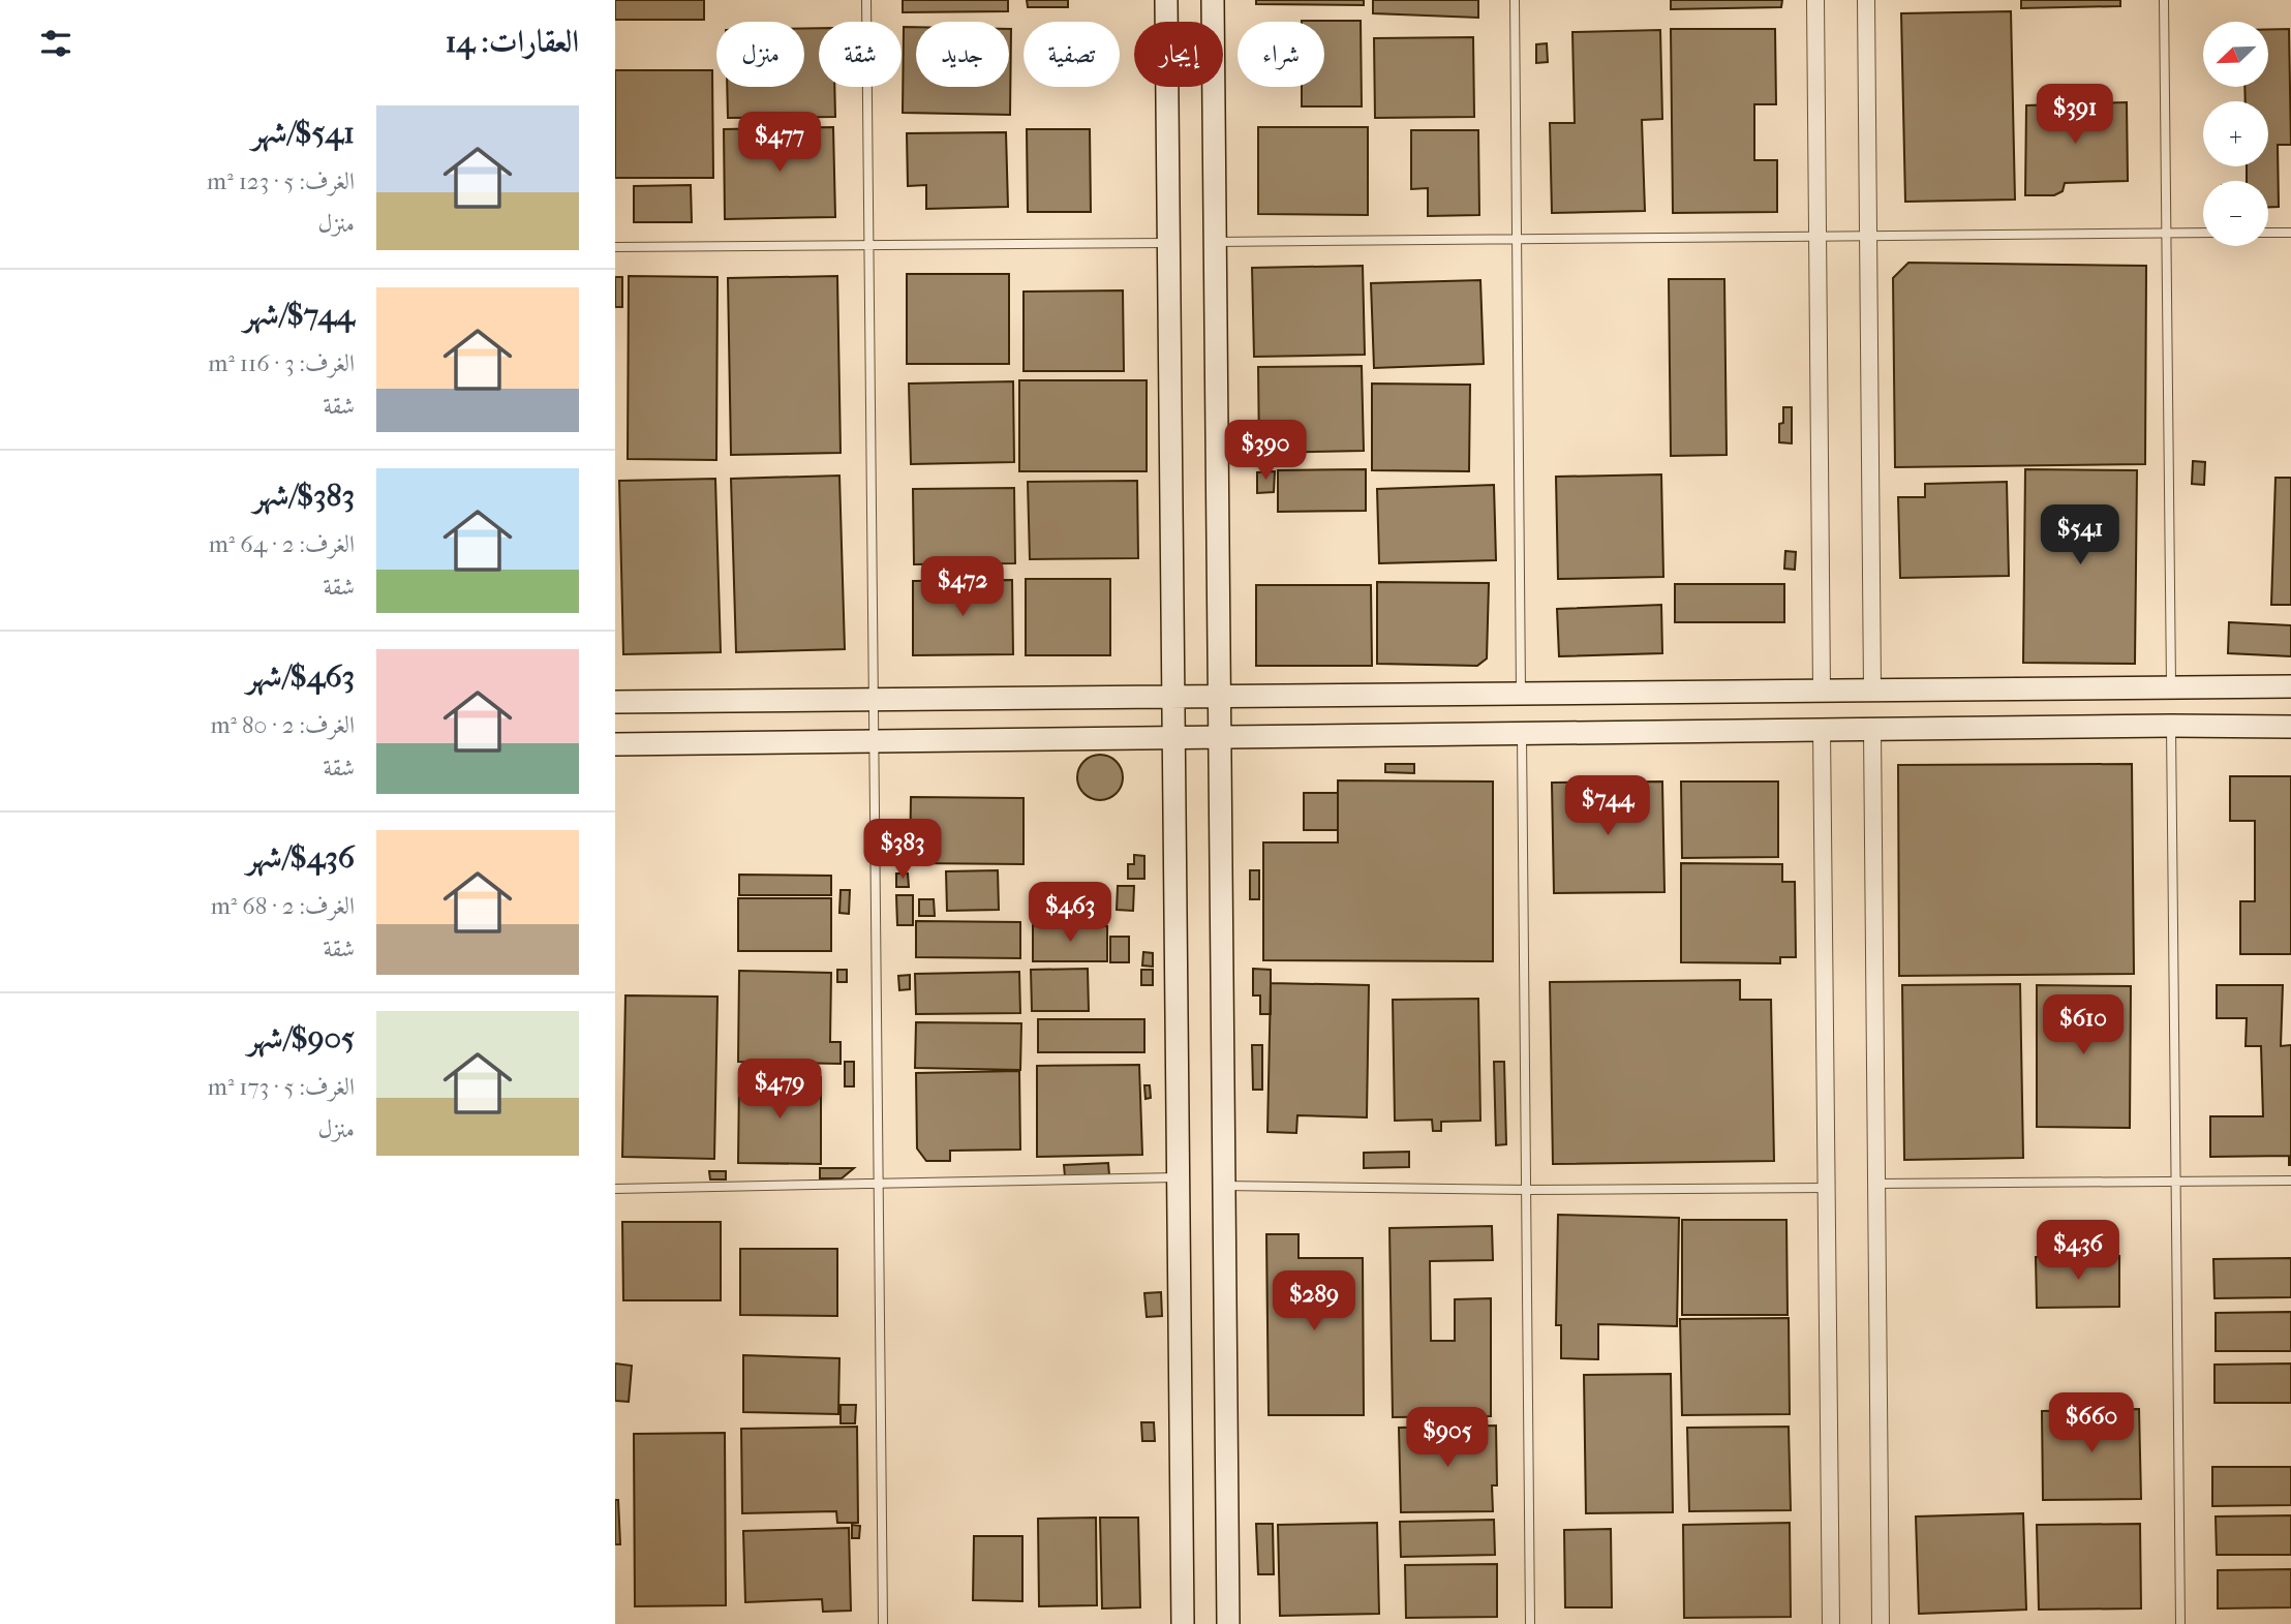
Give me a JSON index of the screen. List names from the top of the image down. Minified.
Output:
{"north":"bottom left","page":{"heading":"العقارات: 14","map_buttons":["+","−"],"chip":["شراء","إيجار","تصفية","جديد","شقة","منزل"],"price":["$391","$477","$390","$541","$472","$744","$383","$463","$610","$479","$436","$289","$660","$905"],"list":[{"name":"$541/شهر","note":"الغرف: 5 · 123 m² · منزل"},{"name":"$744/شهر","note":"الغرف: 3 · 116 m² · شقة"},{"name":"$383/شهر","note":"الغرف: 2 · 64 m² · شقة"},{"name":"$463/شهر","note":"الغرف: 2 · 80 m² · شقة"},{"name":"$436/شهر","note":"الغرف: 2 · 68 m² · شقة"},{"name":"$905/شهر","note":"الغرف: 5 · 173 m² · منزل"}]}}
